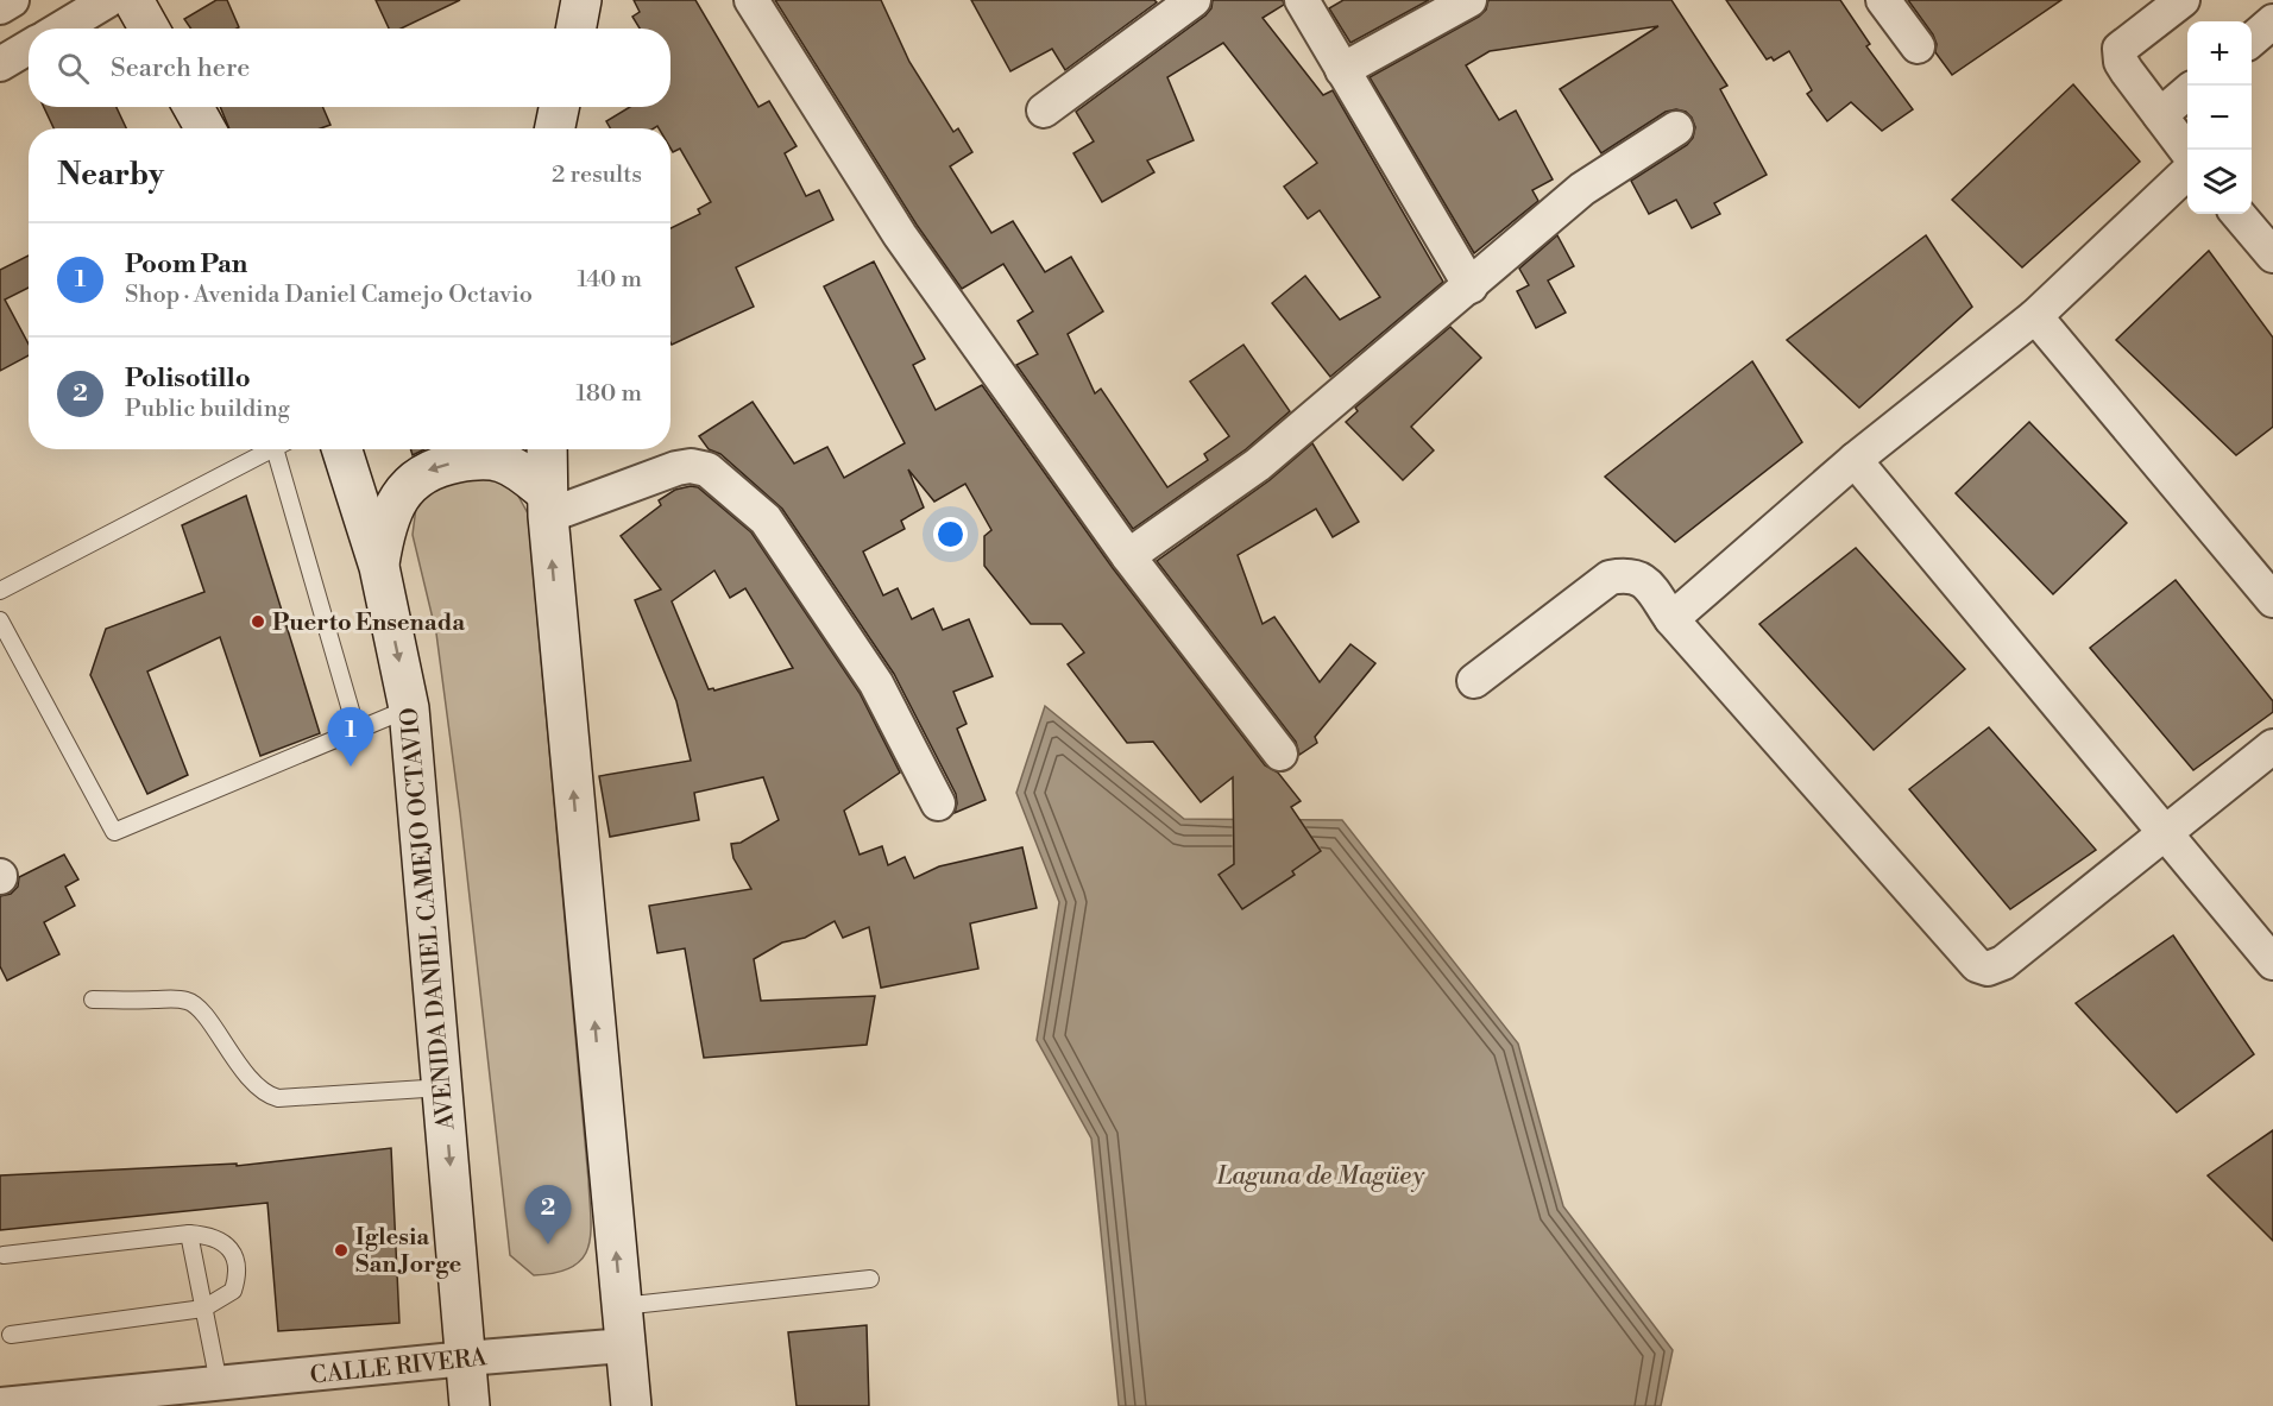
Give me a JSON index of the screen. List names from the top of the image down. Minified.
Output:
{"streets":{"main road":["AVENIDA DANIEL CAMEJO OCTAVIO"],"street":["CALLE RIVERA"]},"crossings":[["AVENIDA DANIEL CAMEJO OCTAVIO","CALLE RIVERA"]],"water":["Laguna de Magüey"],"places":["Puerto Ensenada","Iglesia San Jorge"],"page":{"map_buttons":["+","−"],"search":"Search here","heading":["Nearby","2 results"],"list":[{"mark":"1","name":"Poom Pan","note":"Shop · Avenida Daniel Camejo Octavio","value":"140 m"},{"mark":"2","name":"Polisotillo","note":"Public building","value":"180 m"}],"pins":["1","2"]}}
